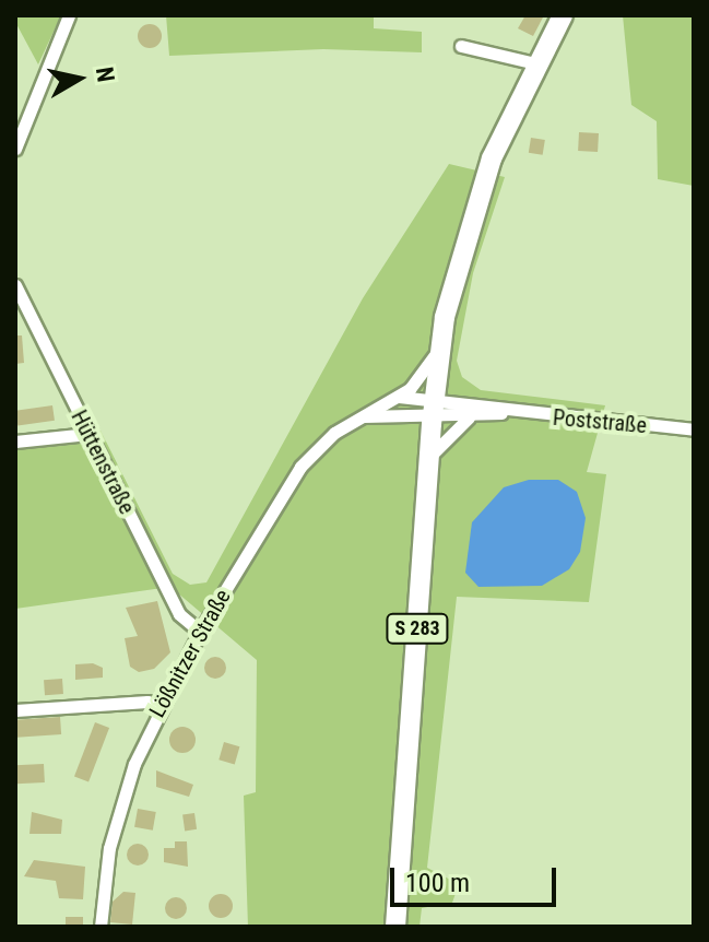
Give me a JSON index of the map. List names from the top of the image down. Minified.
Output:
{"streets":{"main road":["S 283"],"street":["Poststraße","Hüttenstraße","Lößnitzer Straße"]},"crossings":[["Poststraße","S 283"],["Poststraße","Lößnitzer Straße"],["Hüttenstraße","Lößnitzer Straße"],["S 283","Lößnitzer Straße"]],"scale_bar":"100 m","north":"right"}
